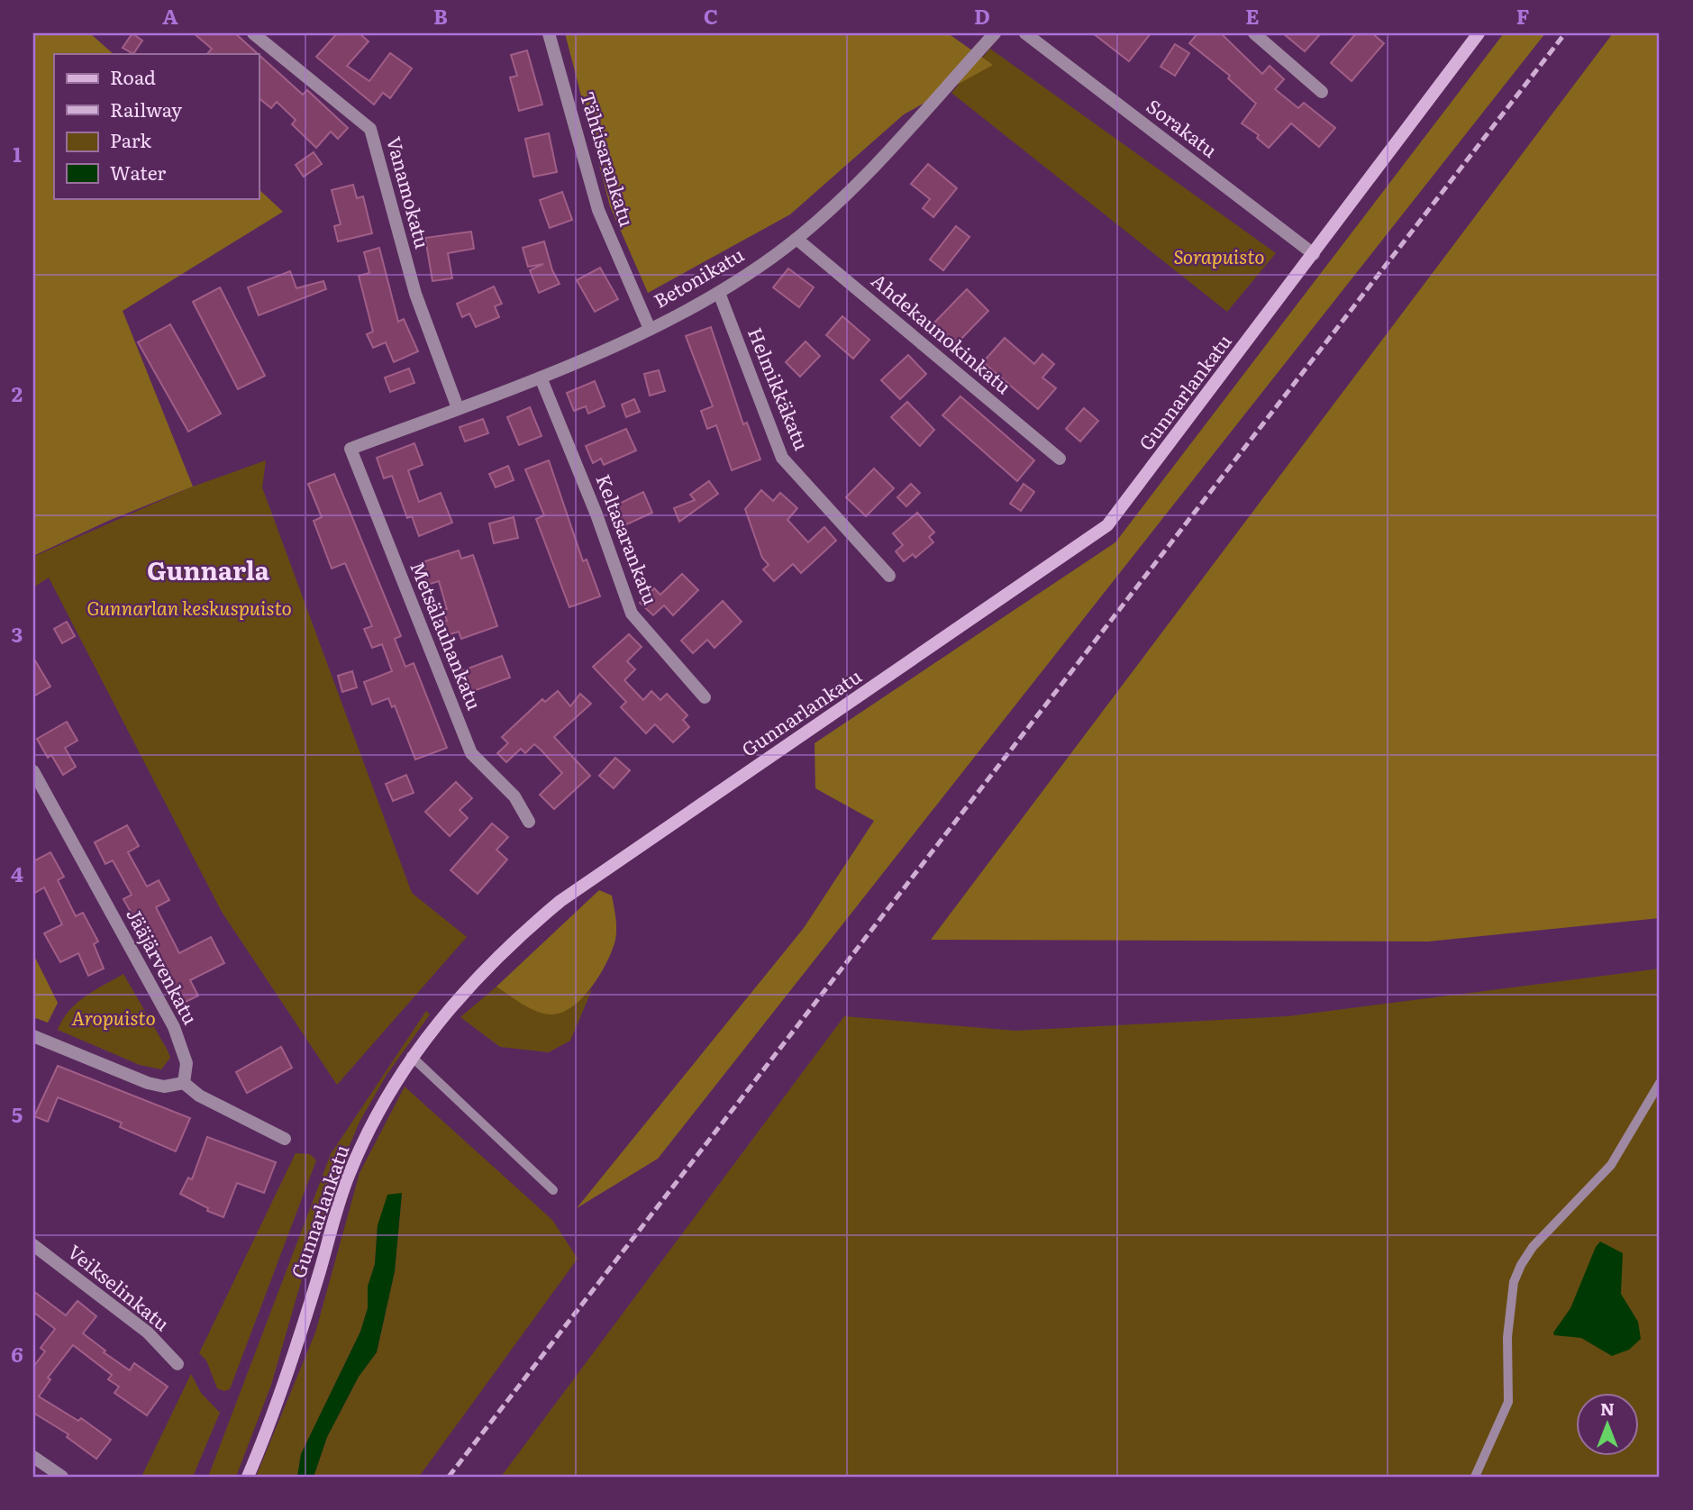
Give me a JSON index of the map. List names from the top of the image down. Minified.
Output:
{"streets":{"street":["Sorakatu","Tähtisarankatu","Vanamokatu","Betonikatu","Ahdekaunokinkatu","Helmikkäkatu","Gunnarlankatu","Keltasarankatu","Metsälauhankatu","Jääjärvenkatu","Veikselinkatu"]},"crossings":[["Sorakatu","Gunnarlankatu"],["Tähtisarankatu","Betonikatu"],["Vanamokatu","Betonikatu"],["Betonikatu","Ahdekaunokinkatu"],["Betonikatu","Helmikkäkatu"],["Betonikatu","Keltasarankatu"],["Betonikatu","Metsälauhankatu"]],"districts":["Gunnarla"],"parks":["Sorapuisto","Gunnarlan keskuspuisto","Aropuisto"],"legend":["Road","Railway","Park","Water"],"north":"top","grid":{"columns":["A","B","C","D","E","F"],"rows":["1","2","3","4","5","6"]}}
